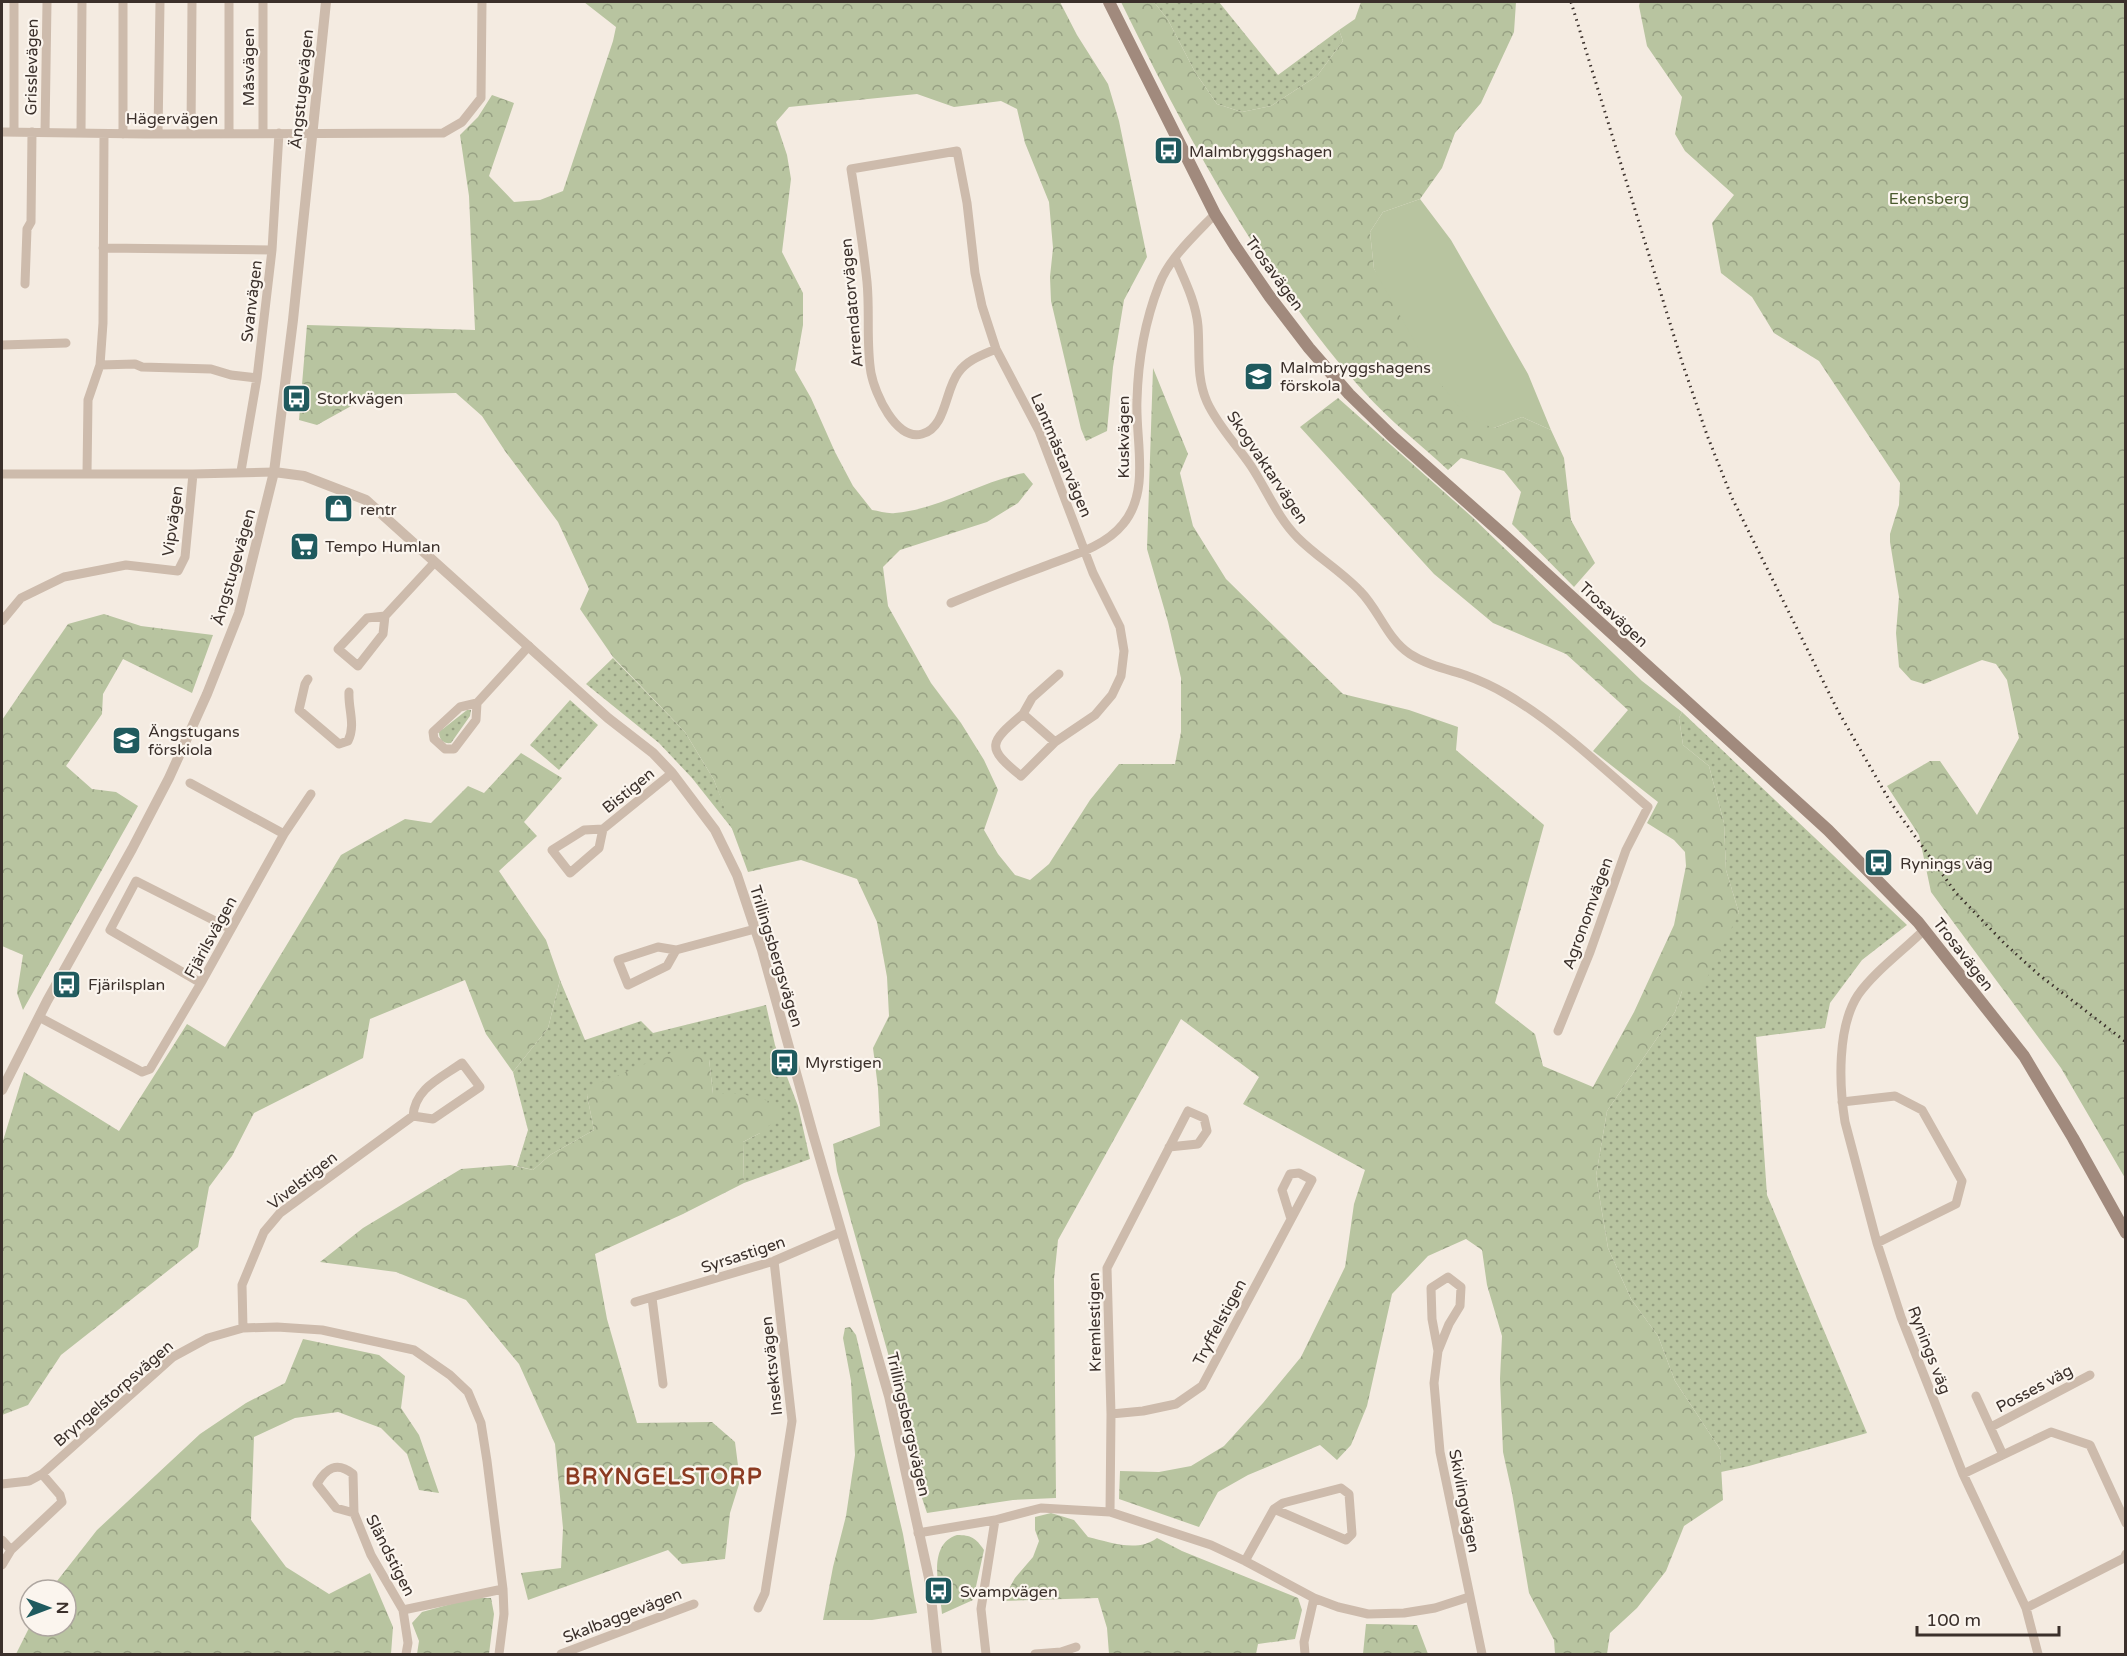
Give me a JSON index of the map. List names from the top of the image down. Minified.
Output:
{"streets":{"main road":["Trosavägen"],"street":["Grisslevägen","Måsvägen","Ängstugevägen","Hägervägen","Svanvägen","Arrendatorvägen","Kuskvägen","Lantmästarvägen","Skogvaktarvägen","Vipvägen","Bistigen","Agronomvägen","Fjärilsvägen","Trillingsbergsvägen","Vivelstigen","Syrsastigen","Kremlestigen","Tryffelstigen","Rynings väg","Insektsvägen","Posses väg","Bryngelstorpsvägen","Skivlingvägen","Sländstigen","Skalbaggevägen"]},"crossings":[["Grisslevägen","Hägervägen"],["Måsvägen","Hägervägen"],["Ängstugevägen","Hägervägen"],["Ängstugevägen","Fjärilsvägen"],["Ängstugevägen","Trillingsbergsvägen"],["Hägervägen","Svanvägen"],["Trosavägen","Kuskvägen"],["Trosavägen","Rynings väg"],["Arrendatorvägen","Lantmästarvägen"],["Kuskvägen","Lantmästarvägen"],["Kuskvägen","Skogvaktarvägen"],["Skogvaktarvägen","Agronomvägen"],["Bistigen","Trillingsbergsvägen"],["Trillingsbergsvägen","Syrsastigen"],["Vivelstigen","Bryngelstorpsvägen"],["Syrsastigen","Insektsvägen"],["Kremlestigen","Tryffelstigen"],["Bryngelstorpsvägen","Sländstigen"]],"districts":["BRYNGELSTORP"],"parks":["Ekensberg"],"places":{"bus stop":["Malmbryggshagen","Storkvägen","Rynings väg","Fjärilsplan","Myrstigen","Svampvägen"],"school or university":["Malmbryggshagens förskola","Ängstugans förskiola"],"shop":["rentr"],"supermarket":["Tempo Humlan"]},"scale_bar":"100 m","north":"right"}
